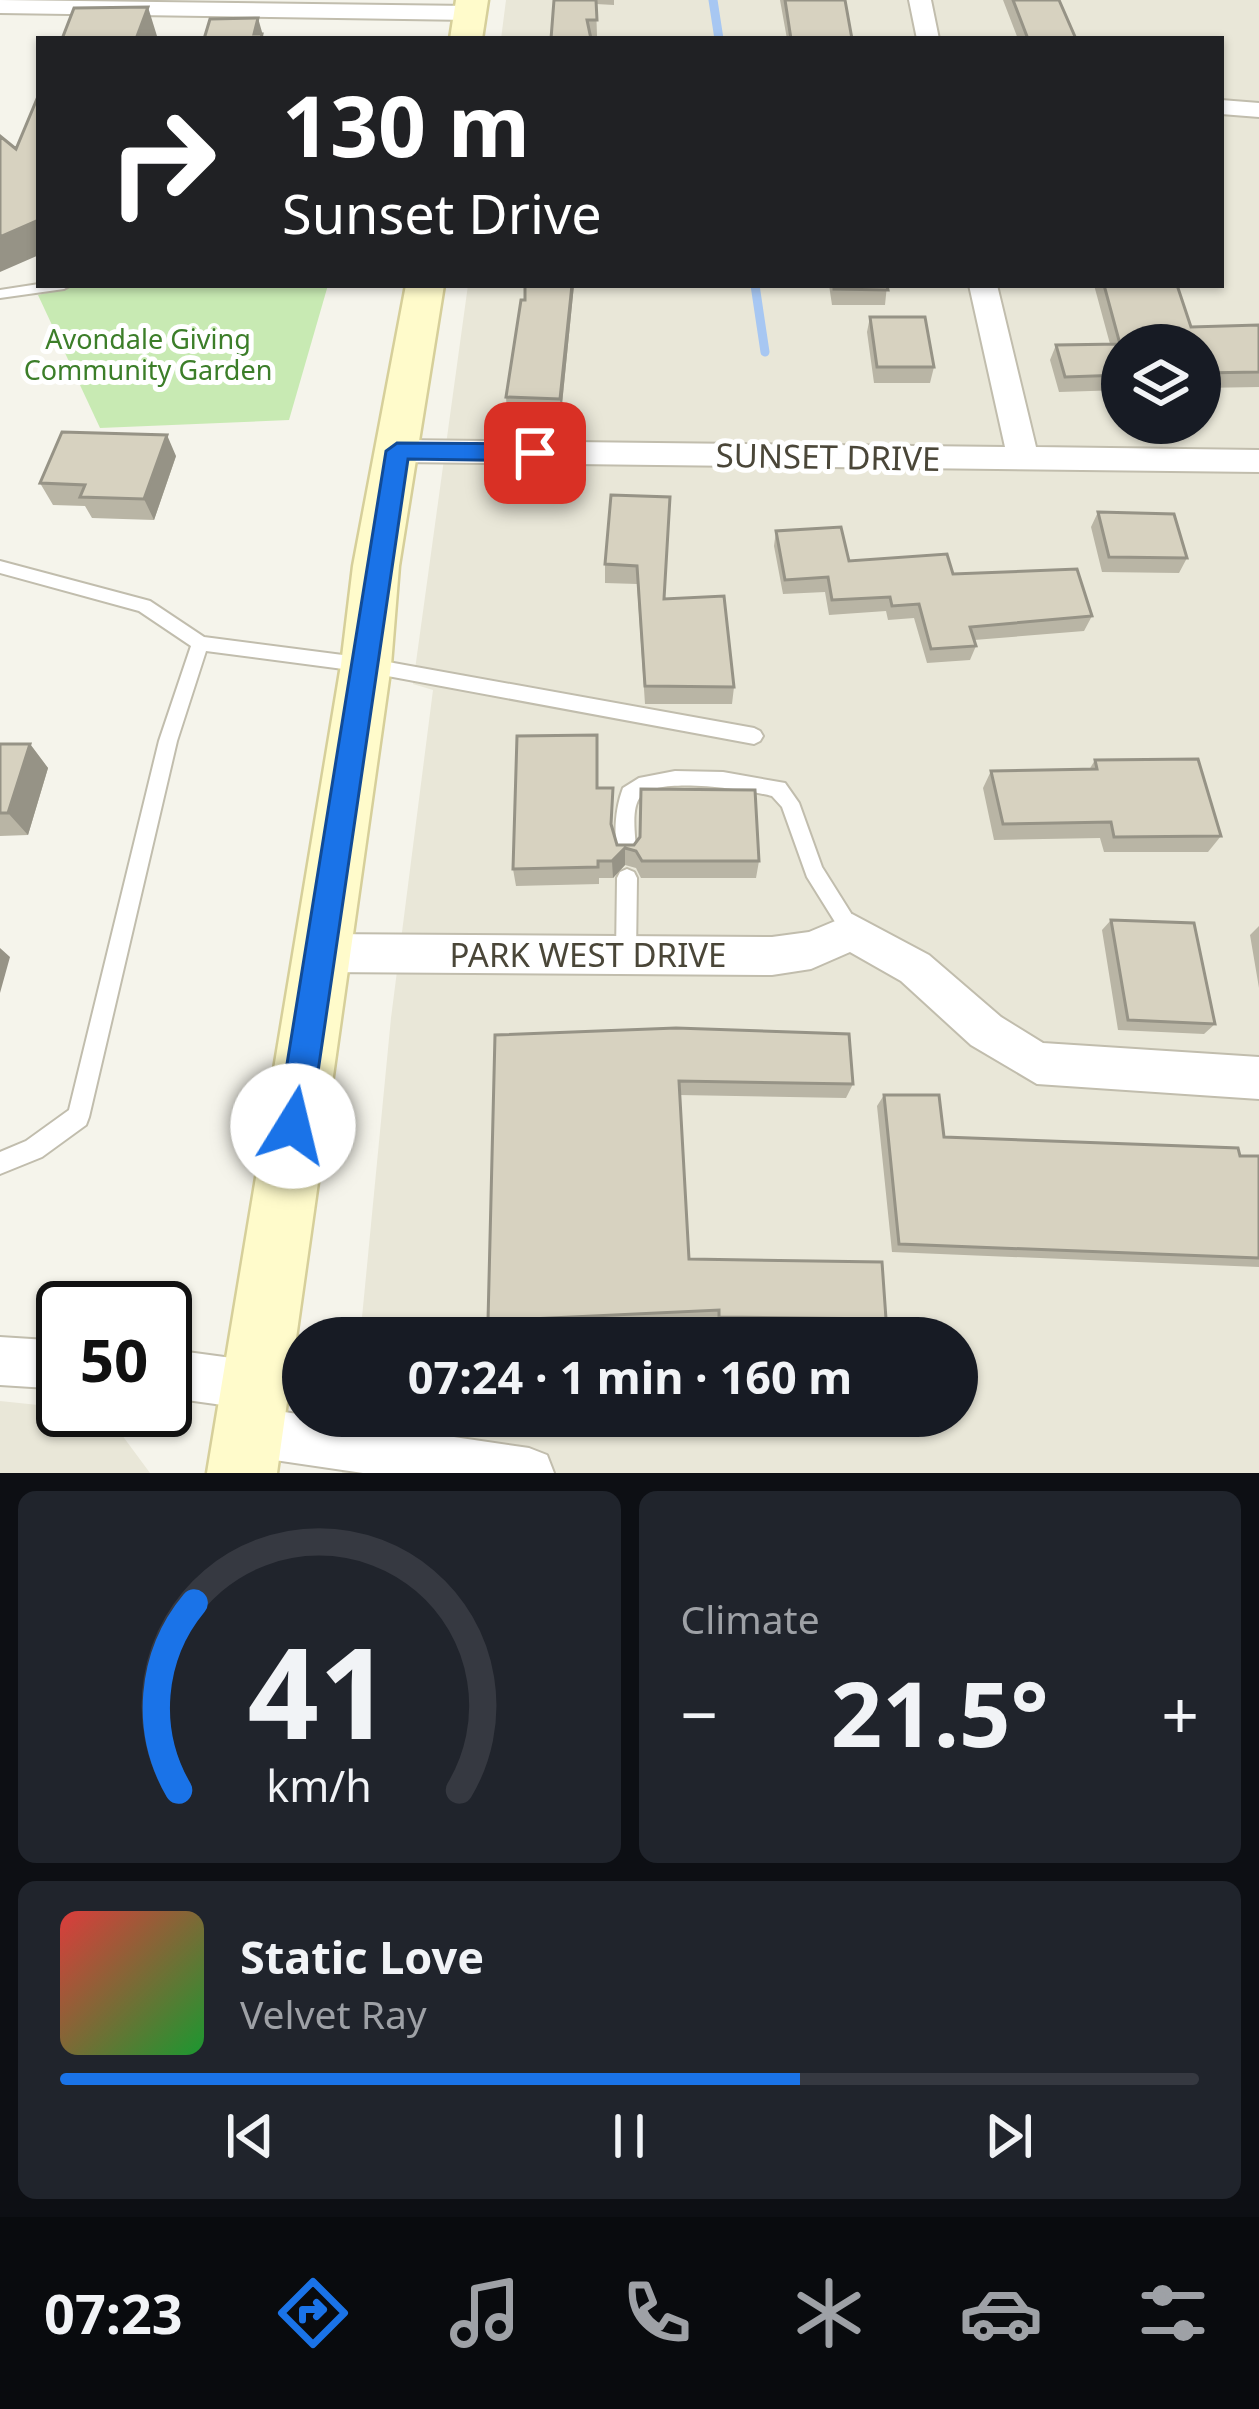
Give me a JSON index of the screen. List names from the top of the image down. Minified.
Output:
{"streets":{"street":["SUNSET DRIVE","PARK WEST DRIVE"]},"parks":["Avondale Giving Community Garden"],"page":{"turn":["130 m","Sunset Drive"],"limit":"50","trip":"07:24 · 1 min · 160 m","tile":"Climate","heat":["−","21.5°","+"],"song":["Static Love","Velvet Ray"],"tabs":"07:23","gauge":["41","km/h"]}}
